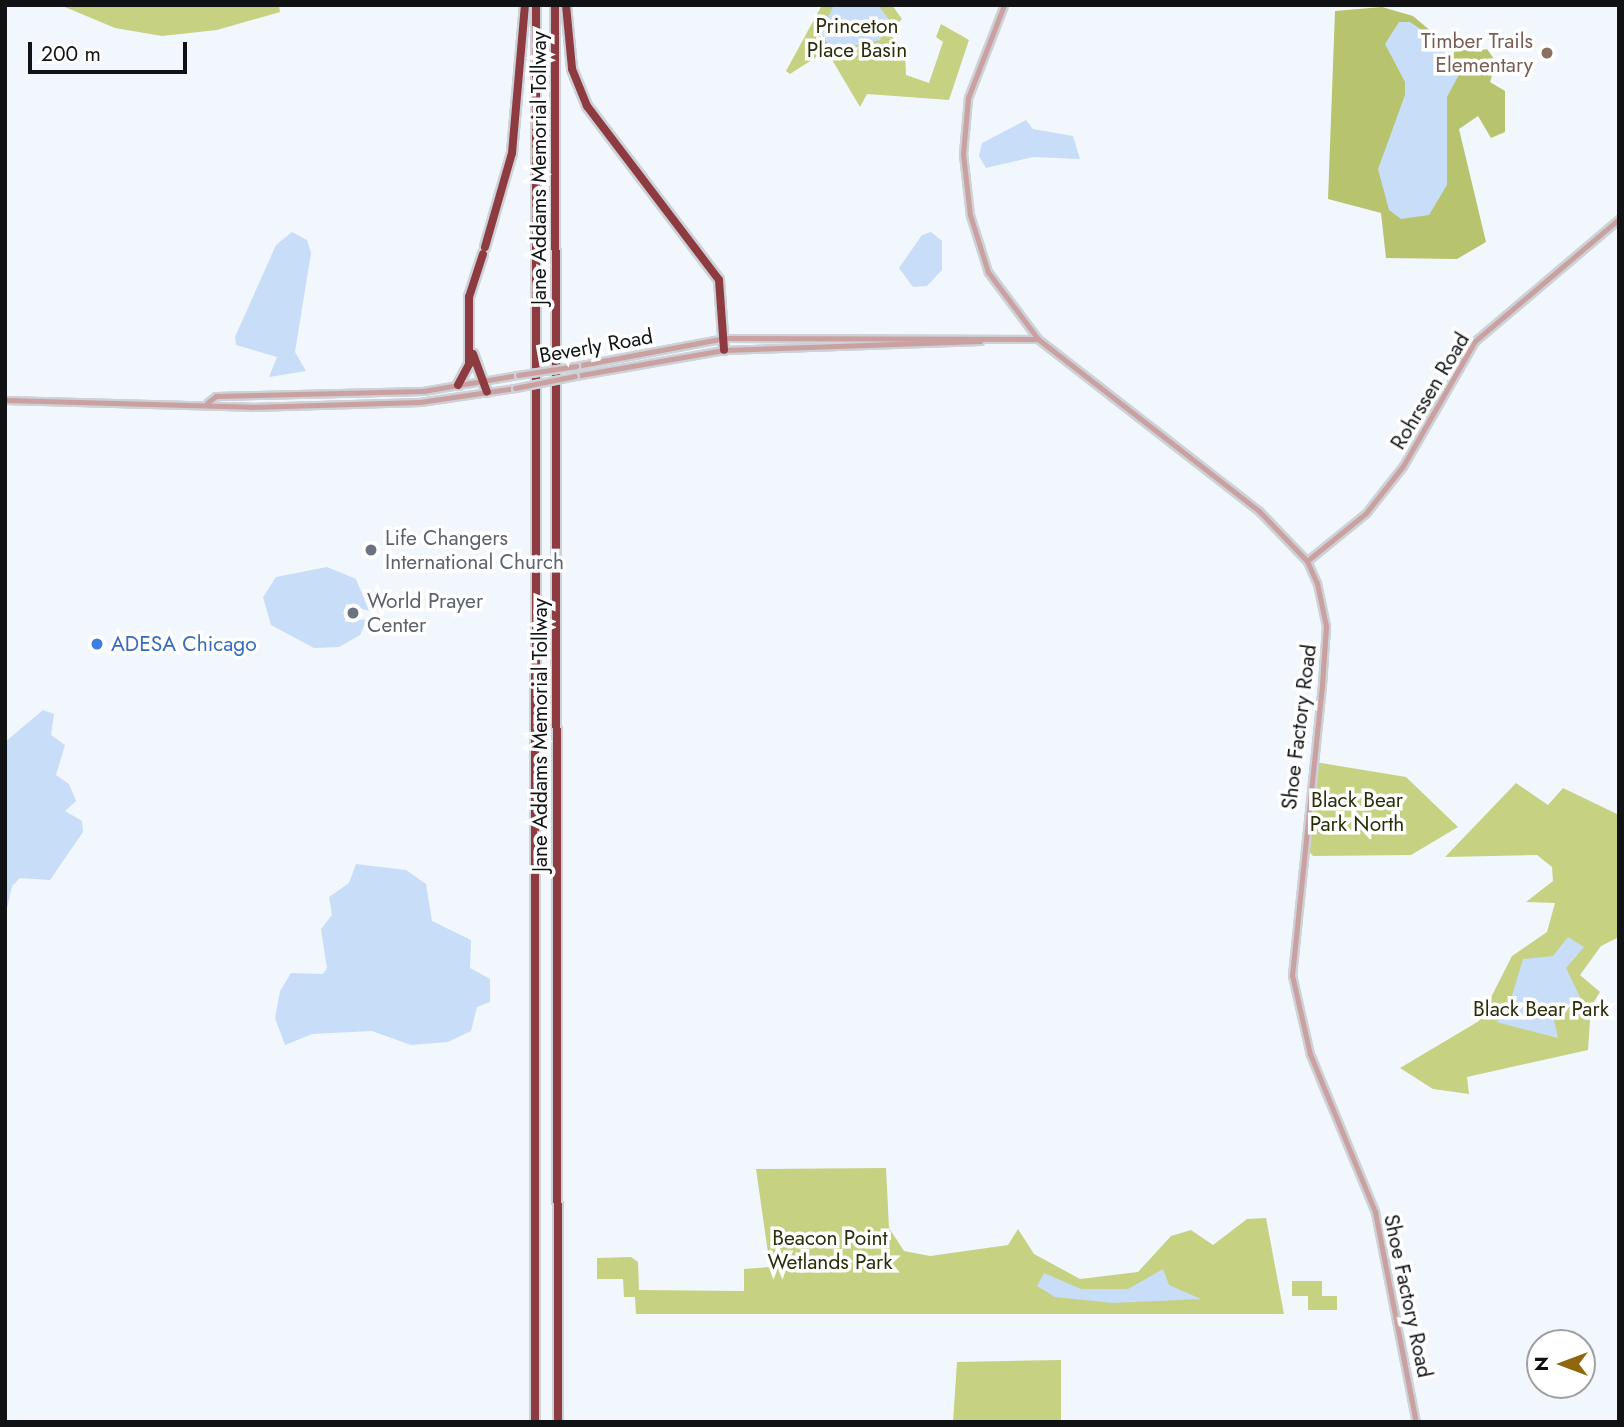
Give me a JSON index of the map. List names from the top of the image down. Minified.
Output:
{"streets":{"highway":["Jane Addams Memorial Tollway"],"street":["Beverly Road","Rohrssen Road","Shoe Factory Road"]},"crossings":[["Beverly Road","Shoe Factory Road"],["Rohrssen Road","Shoe Factory Road"]],"parks":["Princeton Place Basin","Black Bear Park North","Black Bear Park","Beacon Point Wetlands Park"],"places":["Timber Trails Elementary","Life Changers International Church","World Prayer Center","ADESA Chicago"],"scale_bar":"200 m","north":"left"}
